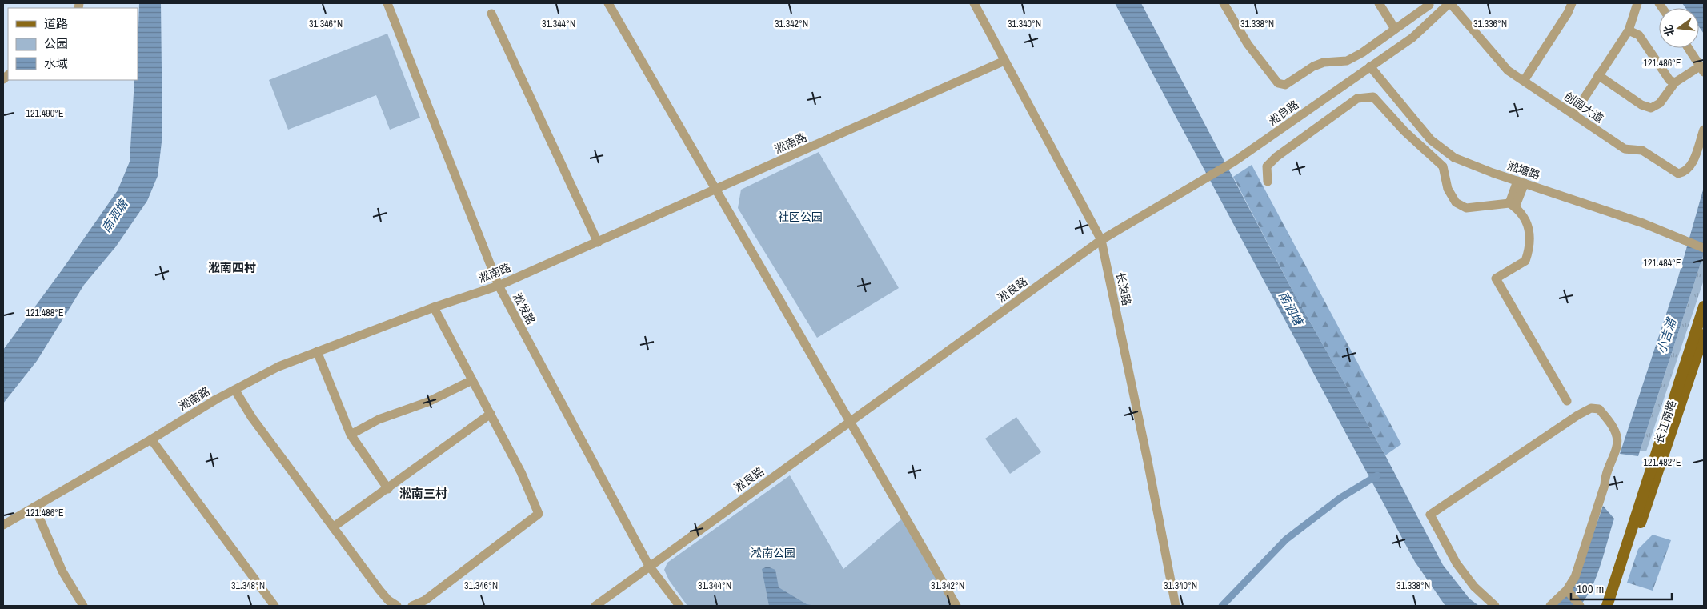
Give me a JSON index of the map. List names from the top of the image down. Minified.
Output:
{"streets":{"main road":["长江南路"],"street":["创园大道","淞良路","淞南路","淞塘路","长逸路","淞发路"]},"crossings":[["创园大道","淞良路"],["淞良路","淞塘路"],["淞良路","长逸路"],["淞良路","淞发路"],["淞南路","长逸路"],["淞南路","淞发路"]],"districts":["淞南四村","淞南三村"],"water":["南泗塘","小吉浦"],"parks":["社区公园","淞南公园"],"legend":["道路","公园","水域"],"scale_bar":"100 m","north":"left","coordinates":["31.346°N","31.344°N","31.342°N","31.340°N","31.338°N","31.336°N","121.486°E","121.490°E","121.484°E","121.488°E","121.482°E","31.348°N"]}
